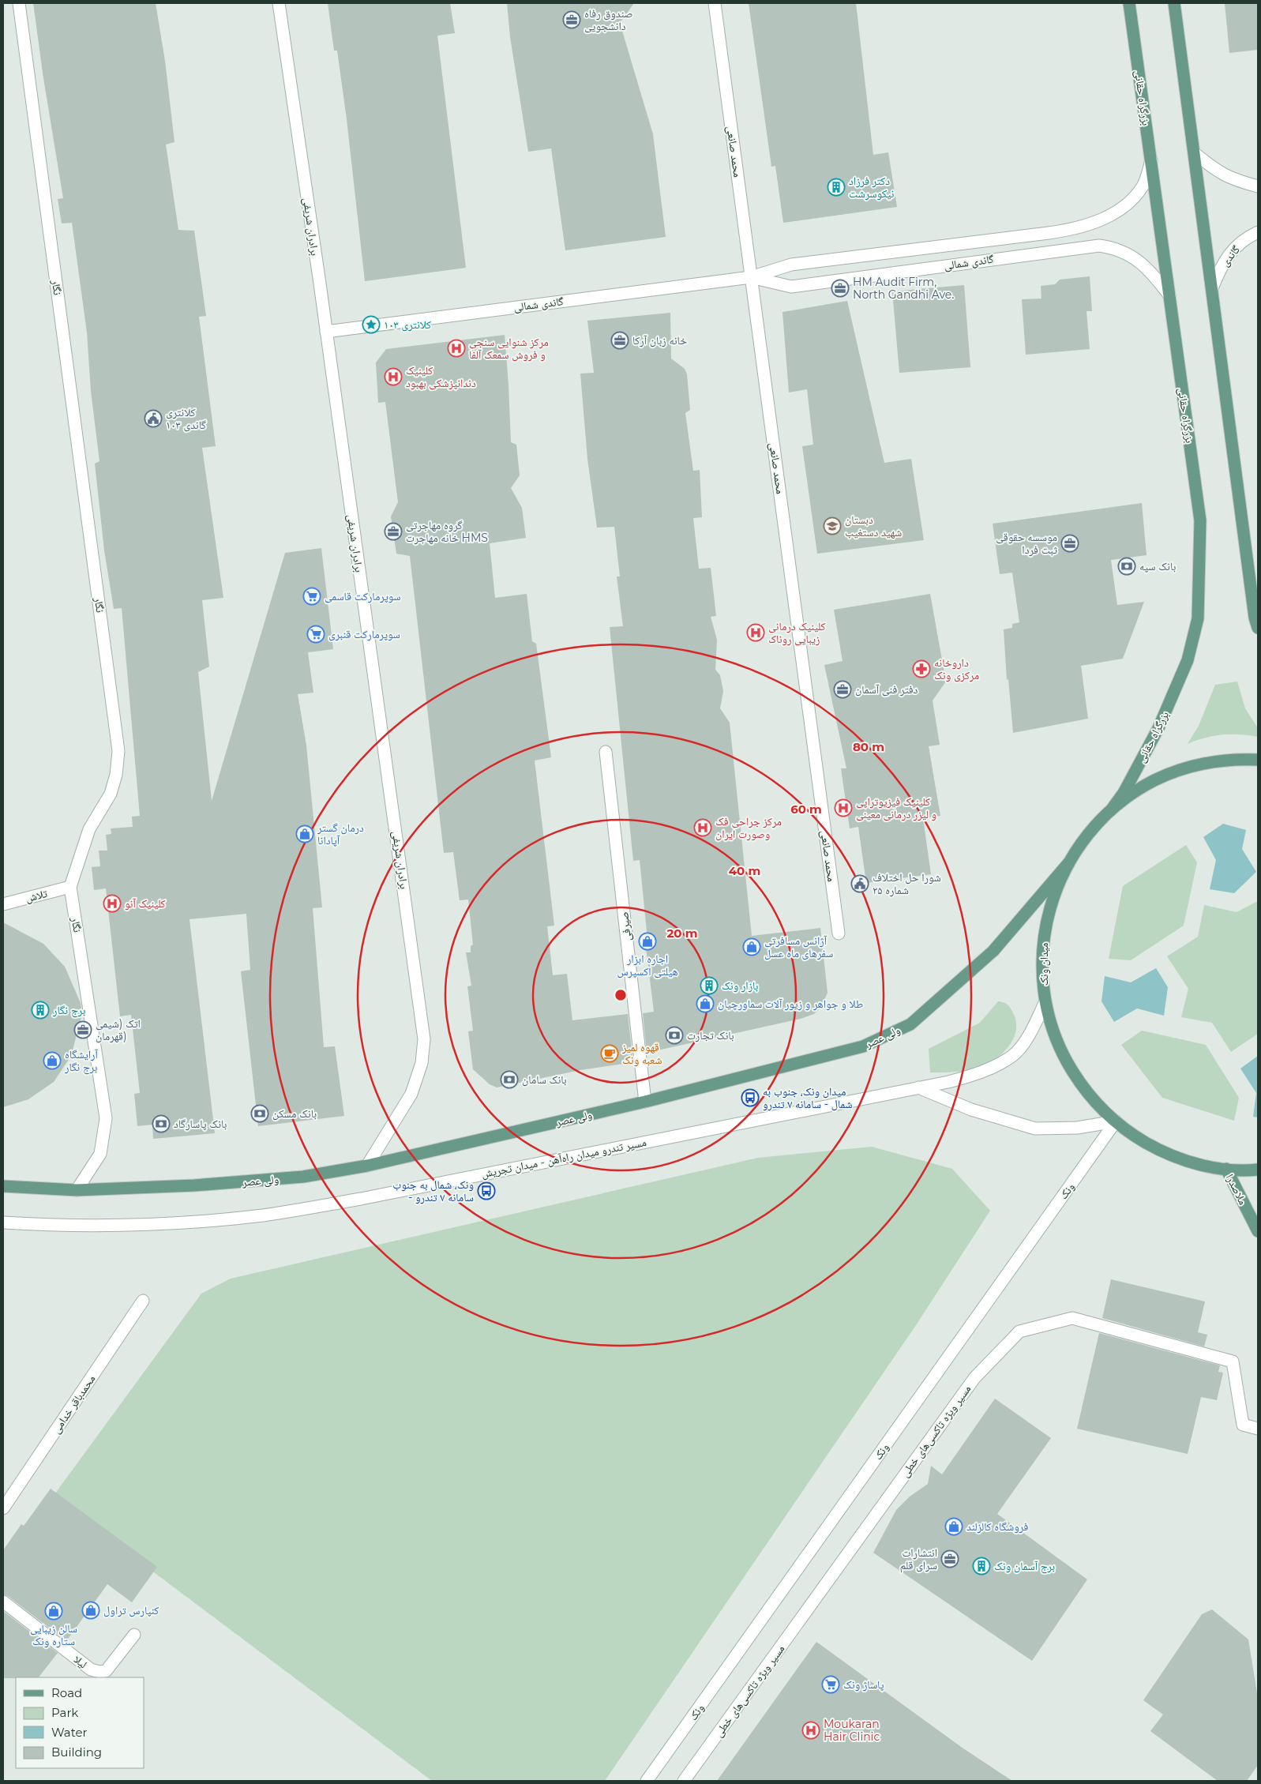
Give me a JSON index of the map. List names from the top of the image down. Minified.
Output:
{"streets":{"main road":["بزرگراه حقانی","میدان ونک","ولی عصر","ملاصدرا"],"street":["محمد صانعی","برادران شریفی","گاندی","گاندی شمالی","نگار","تلاش","صیرفی","مسیر تندرو میدان راه‌آهن - میدان تجریش","ونک","محمدباقر خدامی","مسیر ویژه تاکسی‌های خطی","لیلا"]},"crossings":[["بزرگراه حقانی","گاندی شمالی"],["بزرگراه حقانی","میدان ونک"],["محمد صانعی","گاندی شمالی"],["برادران شریفی","گاندی شمالی"],["برادران شریفی","ولی عصر"],["نگار","تلاش"],["نگار","ولی عصر"],["صیرفی","ولی عصر"],["میدان ونک","ولی عصر"],["میدان ونک","مسیر تندرو میدان راه‌آهن - میدان تجریش"],["میدان ونک","ملاصدرا"],["میدان ونک","ونک"]],"places":{"office":["صندوق رفاه دانشجویی","HM Audit Firm, North Gandhi Ave.","خانه زبان آرکا","گروه مهاجرتی خانه مهاجرت HMS","موسسه حقوقی ثبت فردا","دفتر فنی آسمان","اتک (شیمی قهرمان)","انتشارات سرای قلم"],"building":["دکتر فرزاد نیکوسرشت","بازار ونک","برج نگار","برج آسمان ونک"],"place":["کلانتری ۱۰۳"],"hospital":["مرکز شنوایی سنجی و فروش سمعک آلفا","کلینیک دندانپزشکی بهبود","کلینیک درمانی زیبایی روناک","کلینیک فیزیوتراپی و لیزر درمانی معینی","مرکز جراحی فک وصورت ایران","کلینیک آنو","Moukaran Hair Clinic"],"public building":["کلانتری ۱۰۳ گاندی","شورا حل اختلاف شماره ۲۵"],"school or university":["دبستان شهید دستغیب"],"bank":["بانک سپه","بانک تجارت","بانک سامان","بانک مسکن","بانک پاسارگاد"],"supermarket":["سوپرمارکت قاسمی","سوپرمارکت قنبری","پاساژ ونک"],"pharmacy":["داروخانه مرکزی ونک"],"shop":["درمان گستر آپادانا","اجاره ابزار هیلتی اکسپرس","آژانس مسافرتی سفرهای ماه عسل","طلا و جواهر و زیور آلات سماورچیان","آرایشگاه برج نگار","فروشگاه کالزلند","کنپارس تراول","سالن زیبایی ستاره ونک"],"cafe":["قهوه لمیز شعبه ونک"],"bus stop":["میدان ونک، جنوب به شمال - سامانه ۷ تندرو","ونک، شمال به جنوب - سامانه ۷ تندرو"]},"legend":["Road","Park","Water","Building"],"rings":["80 m","60 m","40 m","20 m"]}
